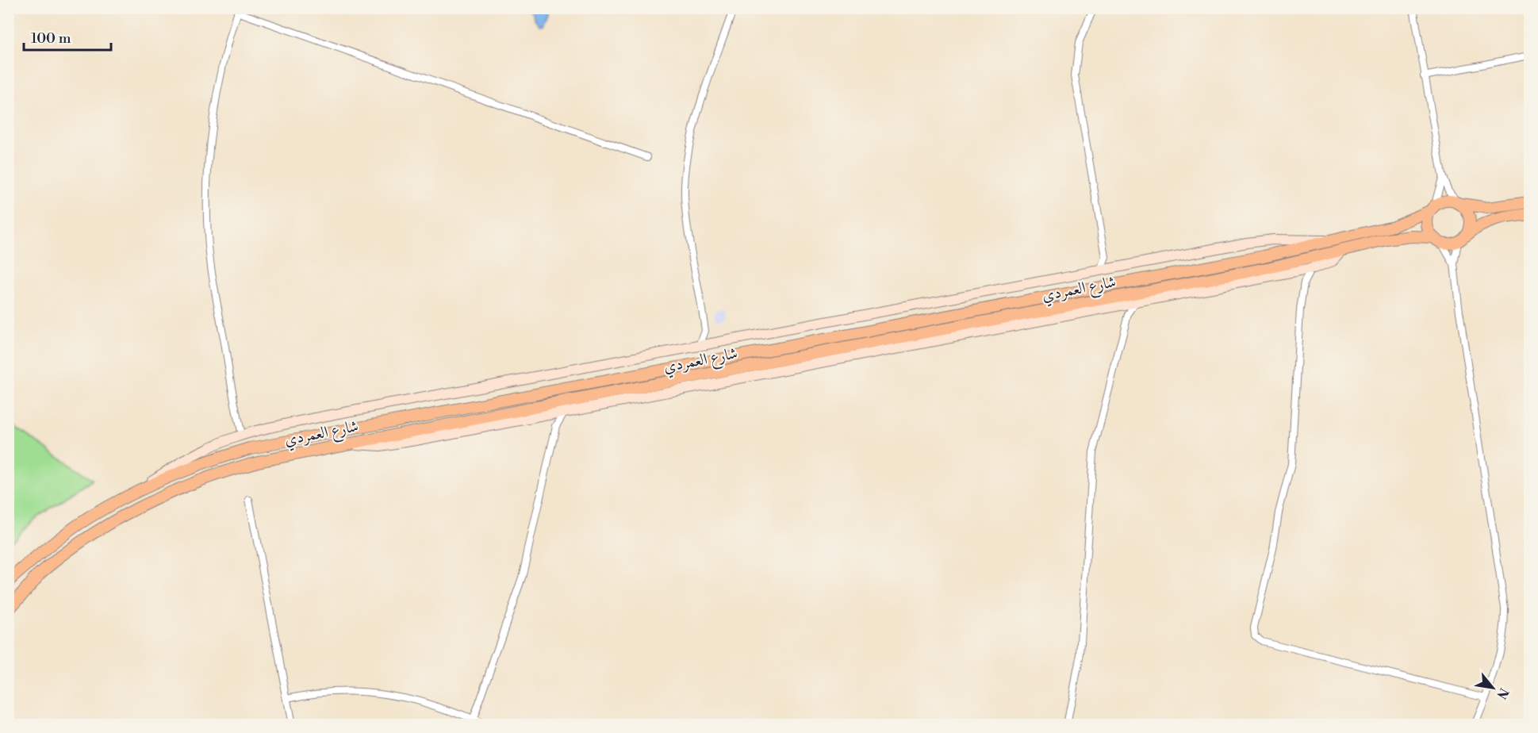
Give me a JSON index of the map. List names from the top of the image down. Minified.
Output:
{"streets":{"main road":["شارع العمردي"]},"scale_bar":"100 m","north":"bottom right"}
